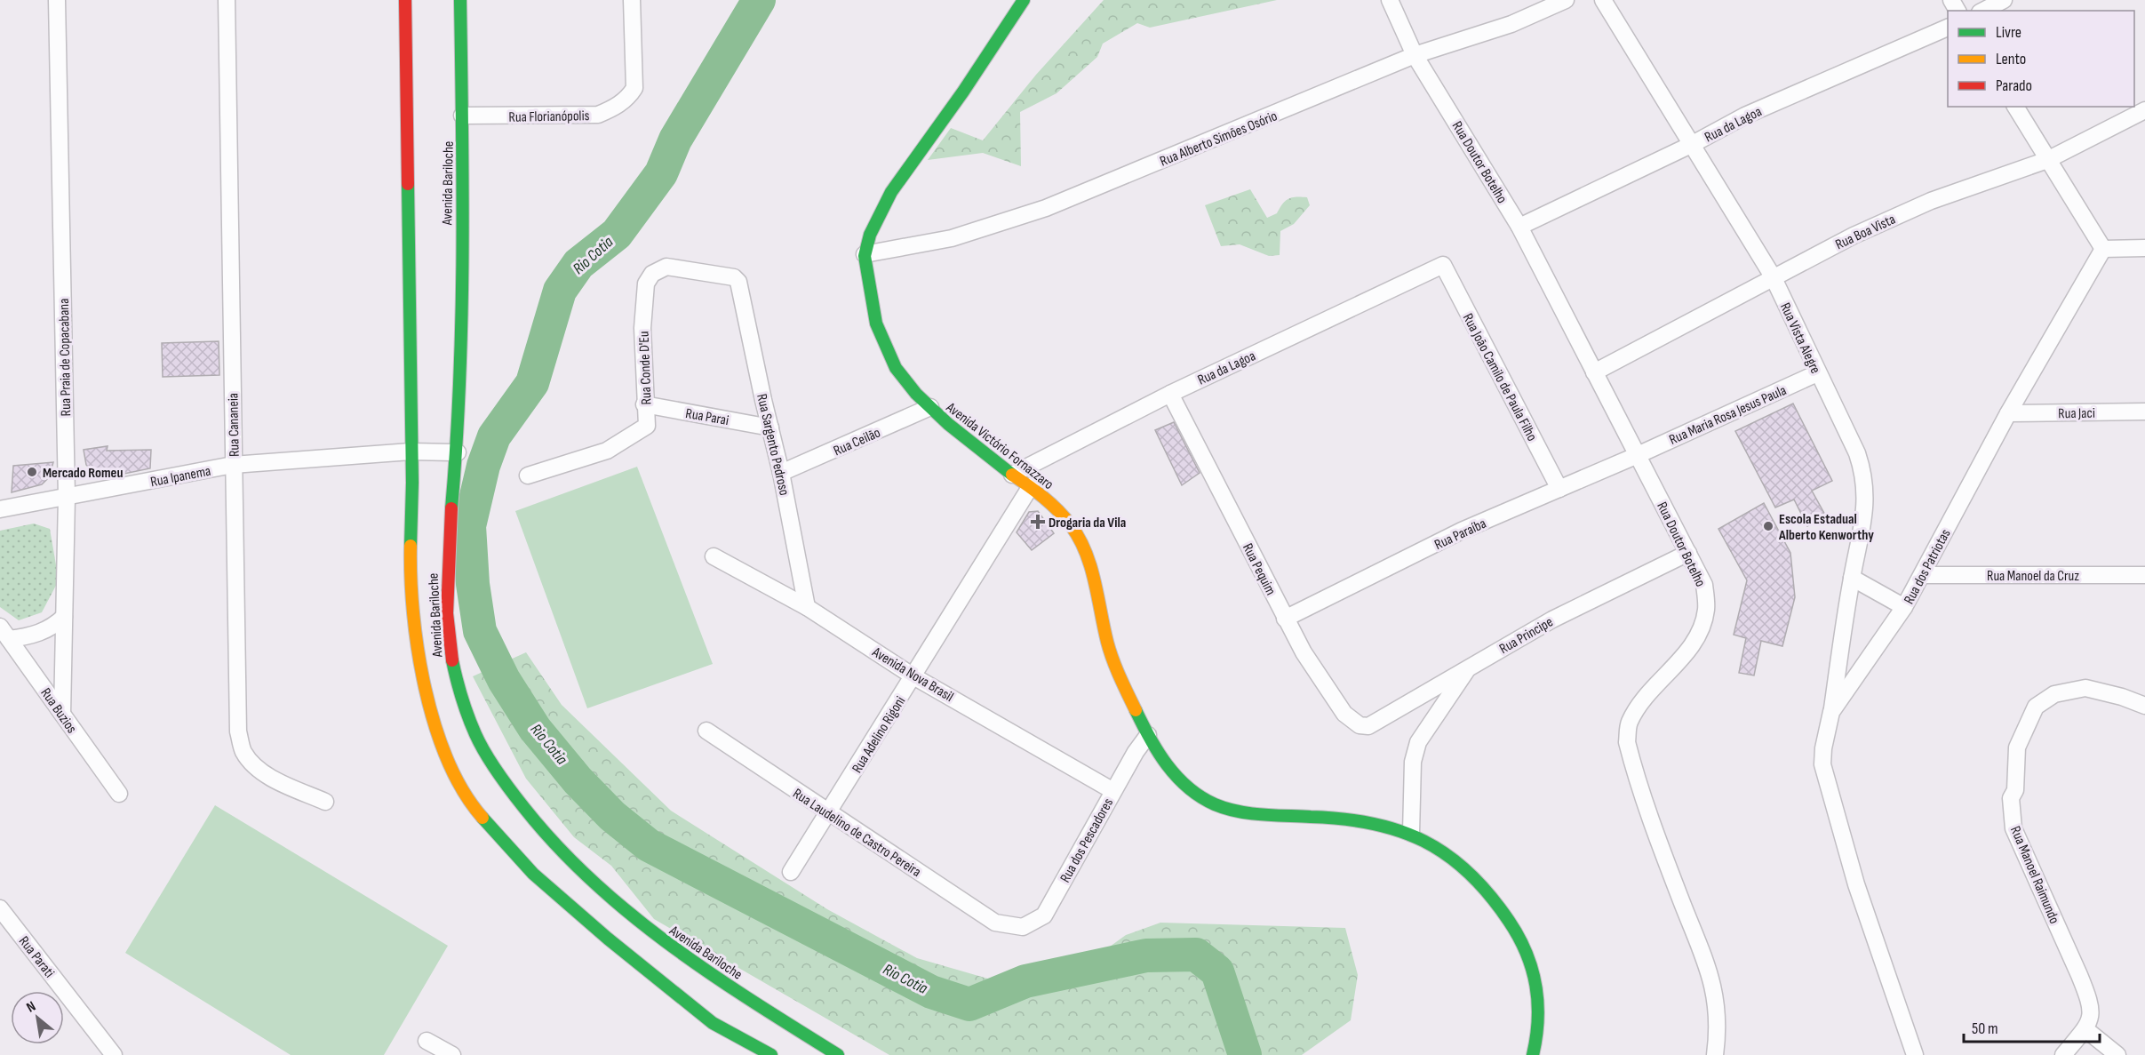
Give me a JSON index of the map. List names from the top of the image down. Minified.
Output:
{"streets":{"main road":["Avenida Bariloche","Avenida Victório Fornazzaro"],"street":["Rua Florianópolis","Rua da Lagoa","Rua Alberto Simões Osório","Rua Doutor Botelho","Rua Boa Vista","Rua Vista Alegre","Rua Praia de Copacabana","Rua Conde D'Eu","Rua João Camilo de Paula Filho","Rua Jaci","Rua Maria Rosa Jesus Paula","Rua Parai","Rua Cananeia","Rua Ceilão","Rua Sargento Pedroso","Rua Ipanema","Rua Paraíba","Rua dos Patriotas","Rua Pequim","Rua Manoel da Cruz","Rua Principe","Avenida Nova Brasil","Rua Buzios","Rua Adelino Rigoni","Rua Laudelino de Castro Pereira","Rua dos Pescadores","Rua Manoel Raimundo","Rua Parati"]},"crossings":[["Rua Florianópolis","Avenida Bariloche"],["Rua da Lagoa","Rua Doutor Botelho"],["Rua da Lagoa","Rua Vista Alegre"],["Rua da Lagoa","Rua João Camilo de Paula Filho"],["Rua da Lagoa","Avenida Victório Fornazzaro"],["Rua da Lagoa","Rua Pequim"],["Rua Alberto Simões Osório","Rua Doutor Botelho"],["Rua Alberto Simões Osório","Avenida Victório Fornazzaro"],["Rua Doutor Botelho","Rua Boa Vista"],["Rua Doutor Botelho","Rua Maria Rosa Jesus Paula"],["Rua Doutor Botelho","Rua Paraíba"],["Rua Doutor Botelho","Rua Principe"],["Avenida Bariloche","Rua Ipanema"],["Rua Boa Vista","Rua Vista Alegre"],["Rua Vista Alegre","Rua Maria Rosa Jesus Paula"],["Rua Vista Alegre","Rua dos Patriotas"],["Rua Praia de Copacabana","Rua Ipanema"],["Rua Praia de Copacabana","Rua Buzios"],["Rua Conde D'Eu","Rua Parai"],["Rua Conde D'Eu","Rua Sargento Pedroso"],["Rua João Camilo de Paula Filho","Rua Paraíba"],["Rua Jaci","Rua dos Patriotas"],["Rua Maria Rosa Jesus Paula","Rua Paraíba"],["Rua Parai","Rua Sargento Pedroso"],["Rua Cananeia","Rua Ipanema"],["Rua Ceilão","Rua Sargento Pedroso"],["Rua Ceilão","Avenida Victório Fornazzaro"],["Rua Sargento Pedroso","Avenida Nova Brasil"],["Avenida Victório Fornazzaro","Rua Adelino Rigoni"],["Avenida Victório Fornazzaro","Rua dos Pescadores"],["Rua Paraíba","Rua Pequim"],["Rua dos Patriotas","Rua Manoel da Cruz"],["Rua Pequim","Rua Principe"],["Avenida Nova Brasil","Rua Adelino Rigoni"],["Avenida Nova Brasil","Rua dos Pescadores"],["Rua Adelino Rigoni","Rua Laudelino de Castro Pereira"],["Rua Laudelino de Castro Pereira","Rua dos Pescadores"]],"water":["Rio Cotia"],"places":{"other":["Mercado Romeu","Escola Estadual Alberto Kenworthy"],"health":["Drogaria da Vila"]},"legend":["Livre","Lento","Parado"],"scale_bar":"50 m","north":"top left"}
